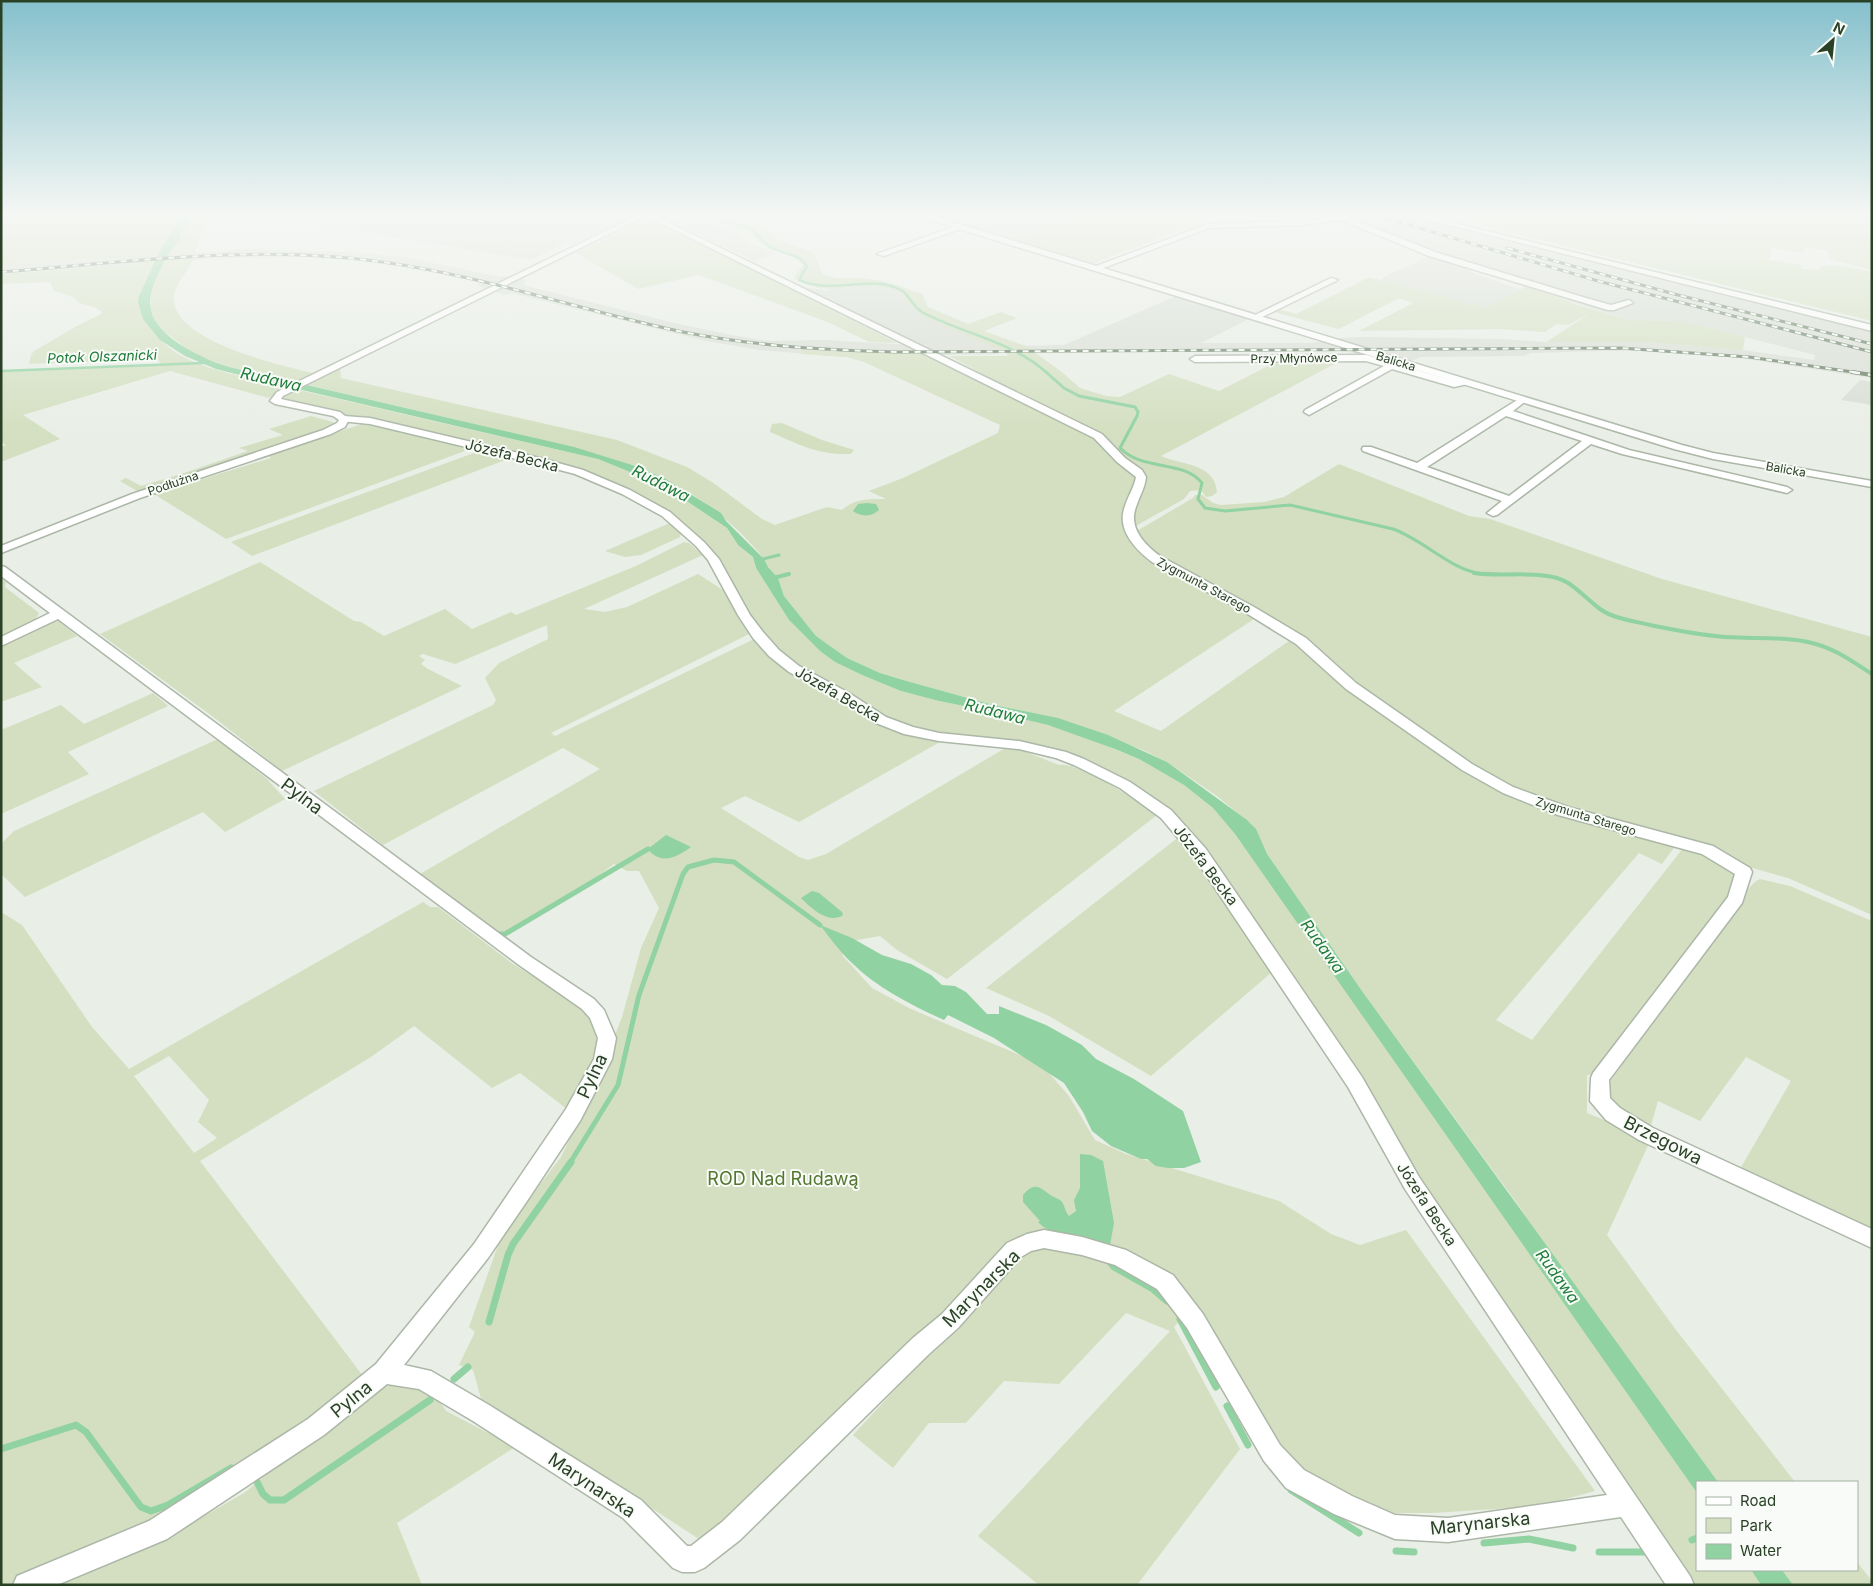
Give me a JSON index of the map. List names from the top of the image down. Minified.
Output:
{"streets":{"street":["Przy Młynówce","Balicka","Józefa Becka","Podłużna","Zygmunta Starego","Pylna","Brzegowa","Marynarska"]},"crossings":[["Przy Młynówce","Balicka"],["Józefa Becka","Podłużna"],["Józefa Becka","Marynarska"],["Zygmunta Starego","Brzegowa"],["Pylna","Marynarska"]],"water":["Potok Olszanicki","Rudawa"],"parks":["ROD Nad Rudawą"],"legend":["Road","Park","Water"],"north":"top right"}
